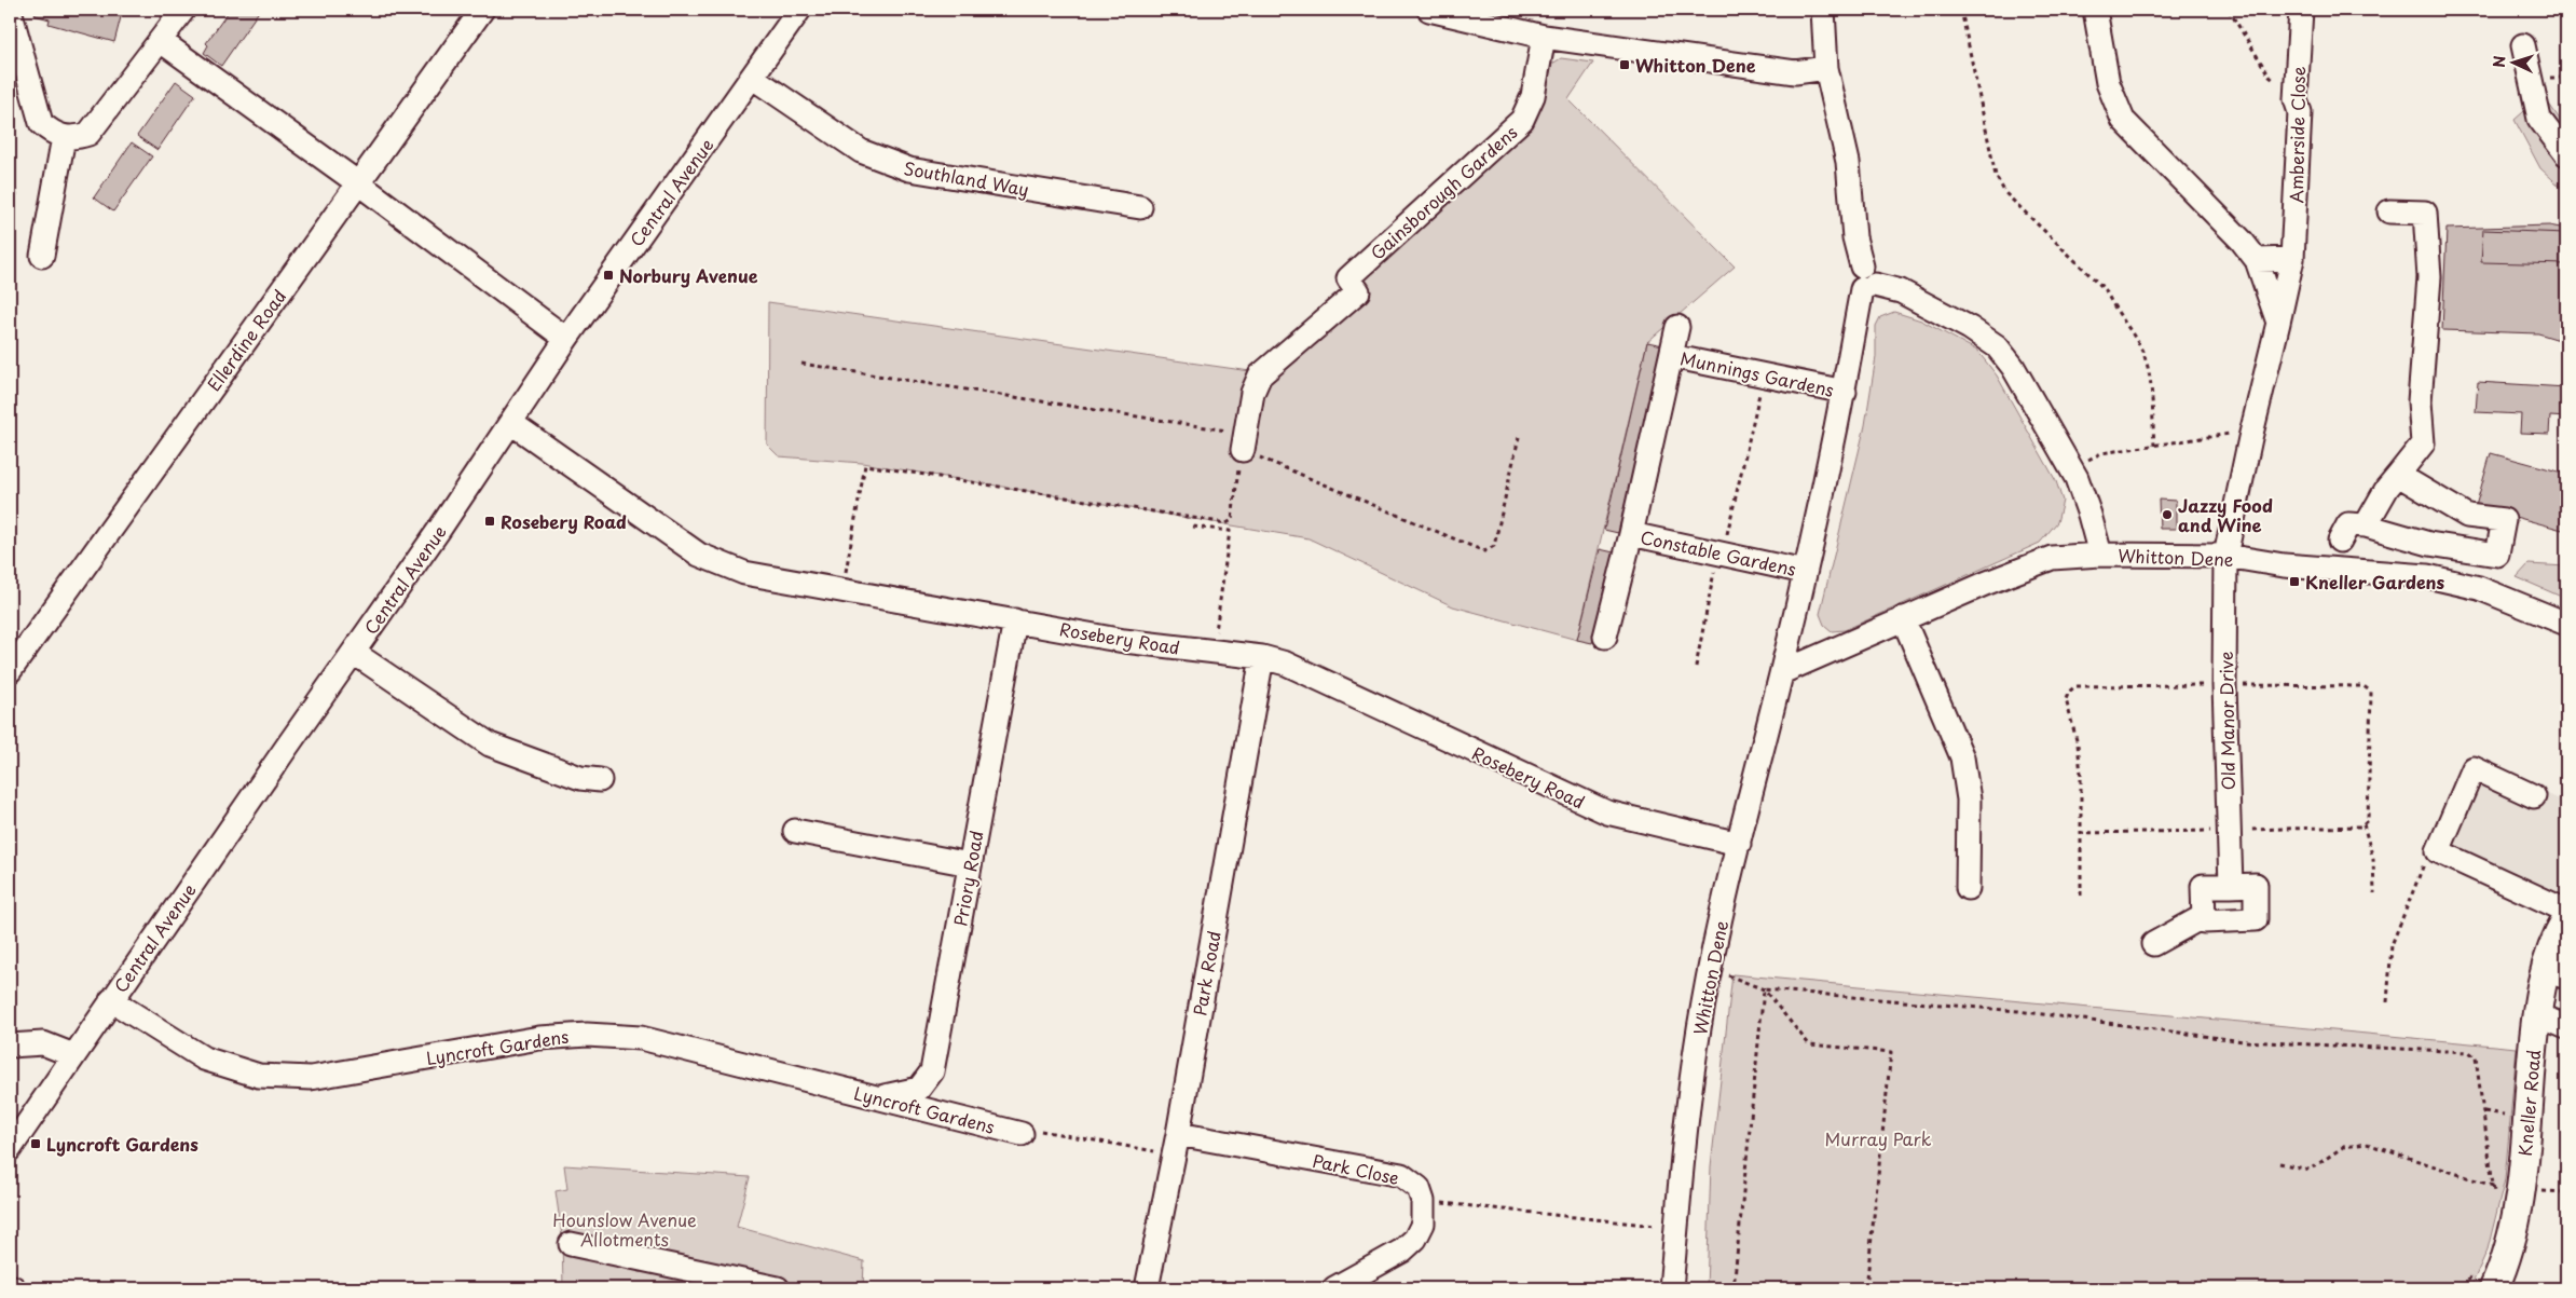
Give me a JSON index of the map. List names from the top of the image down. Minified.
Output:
{"streets":{"main road":["Kneller Road"],"street":["Amberside Close","Southland Way","Central Avenue","Gainsborough Gardens","Ellerdine Road","Munnings Gardens","Constable Gardens","Whitton Dene","Rosebery Road","Old Manor Drive","Priory Road","Park Road","Lyncroft Gardens","Park Close"]},"crossings":[["Southland Way","Central Avenue"],["Central Avenue","Rosebery Road"],["Central Avenue","Lyncroft Gardens"],["Munnings Gardens","Whitton Dene"],["Constable Gardens","Whitton Dene"],["Whitton Dene","Rosebery Road"],["Whitton Dene","Old Manor Drive"],["Rosebery Road","Priory Road"],["Rosebery Road","Park Road"],["Priory Road","Lyncroft Gardens"],["Park Road","Park Close"]],"parks":["Murray Park","Hounslow Avenue Allotments"],"places":{"transit":["Whitton Dene","Norbury Avenue","Rosebery Road","Kneller Gardens","Lyncroft Gardens"],"other":["Jazzy Food and Wine"]},"north":"left"}
